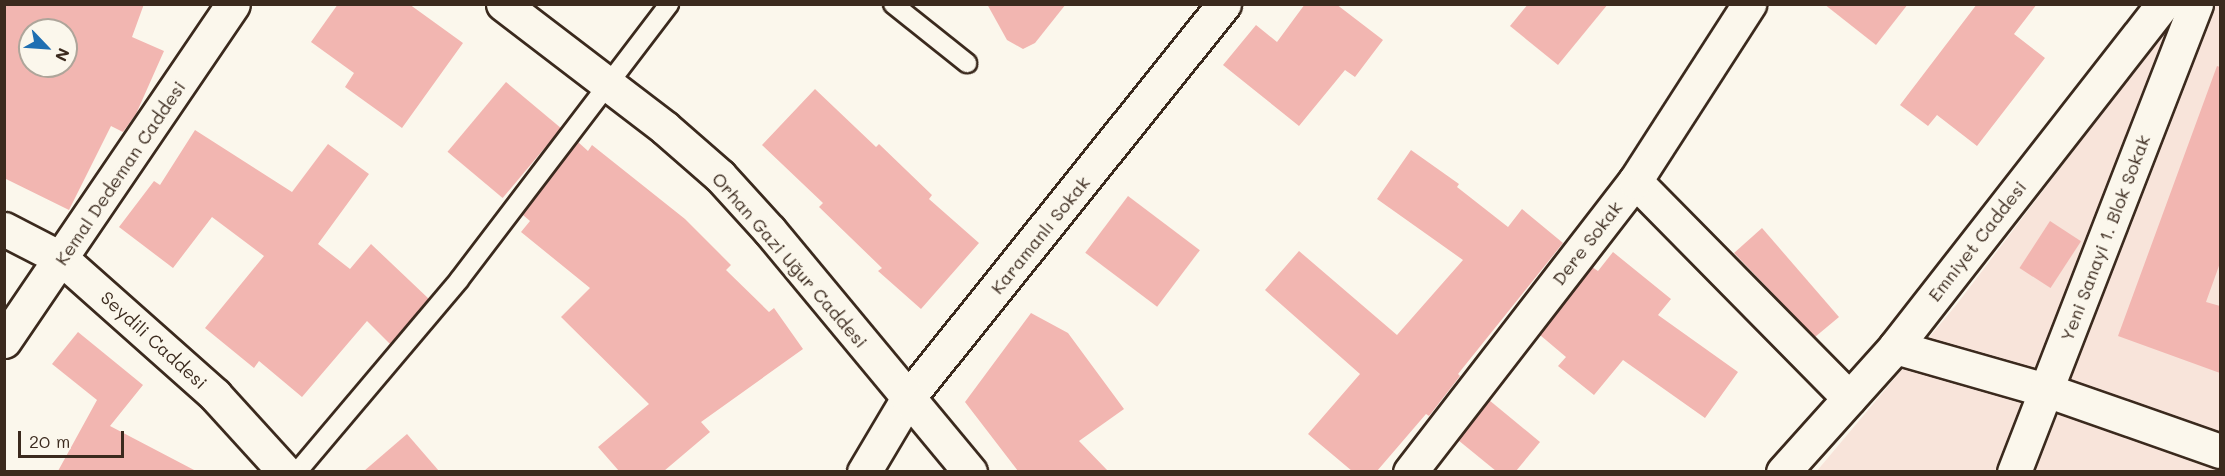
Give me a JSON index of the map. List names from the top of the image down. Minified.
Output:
{"streets":{"street":["Kemal Dedeman Caddesi","Karamanlı Sokak","Yeni Sanayi 1. Blok Sokak","Emniyet Caddesi","Dere Sokak","Orhan Gazi Uğur Caddesi","Seydili Caddesi"]},"crossings":[["Kemal Dedeman Caddesi","Seydili Caddesi"],["Karamanlı Sokak","Orhan Gazi Uğur Caddesi"]],"scale_bar":"20 m","north":"bottom right"}
